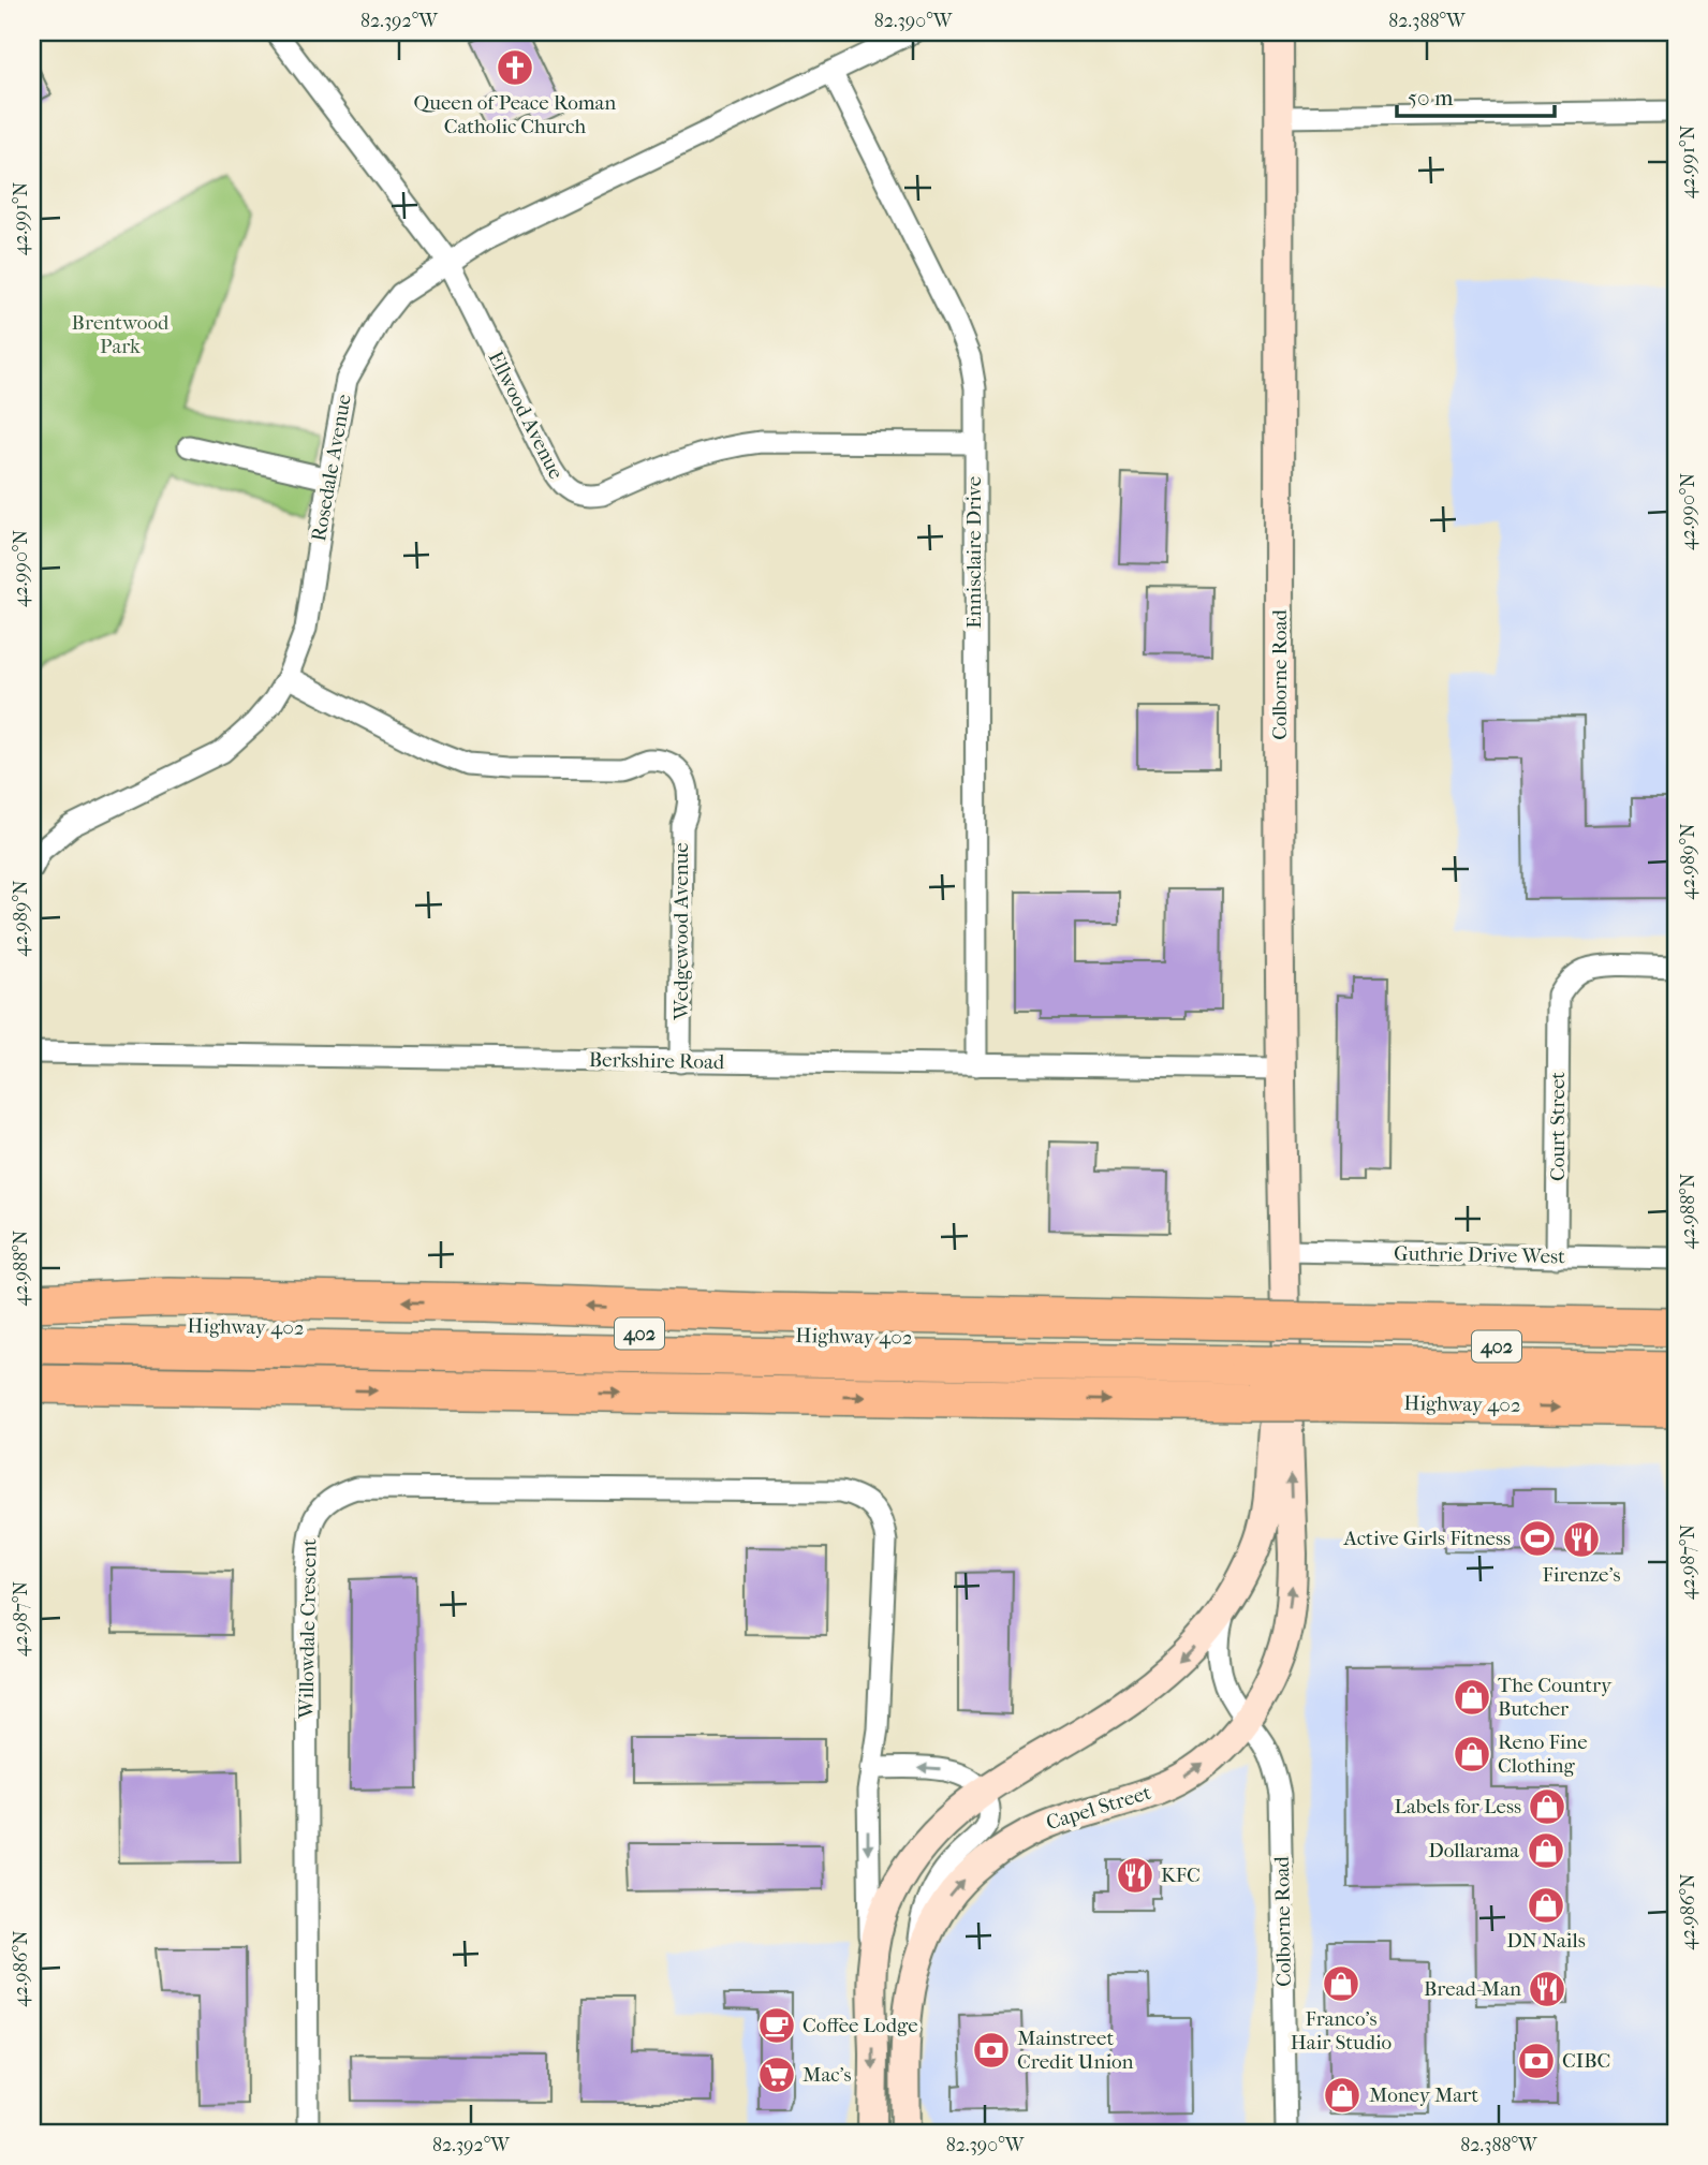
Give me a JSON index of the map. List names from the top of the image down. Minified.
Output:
{"streets":{"highway":["Highway 402","402"],"street":["Ellwood Avenue","Rosedale Avenue","Ennisclaire Drive","Colborne Road","Wedgewood Avenue","Berkshire Road","Court Street","Guthrie Drive West","Willowdale Crescent","Capel Street"]},"crossings":[["Ellwood Avenue","Rosedale Avenue"],["Ellwood Avenue","Ennisclaire Drive"],["Rosedale Avenue","Ennisclaire Drive"],["Rosedale Avenue","Wedgewood Avenue"],["Ennisclaire Drive","Berkshire Road"],["Colborne Road","Berkshire Road"],["Colborne Road","Guthrie Drive West"],["Colborne Road","Highway 402"],["Colborne Road","Capel Street"],["Wedgewood Avenue","Berkshire Road"],["Court Street","Guthrie Drive West"]],"parks":["Brentwood Park"],"places":{"church":["Queen of Peace Roman Catholic Church"],"sports":["Active Girls Fitness"],"restaurant":["Firenze's","KFC","Bread-Man"],"shop":["The Country Butcher","Reno Fine Clothing","Labels for Less","Dollarama","DN Nails","Franco's Hair Studio","Money Mart"],"cafe":["Coffee Lodge"],"bank":["Mainstreet Credit Union","CIBC"],"supermarket":["Mac's"]},"scale_bar":"50 m","coordinates":["82.392°W","82.390°W","82.388°W","42.991°N","42.990°N","42.989°N","42.988°N","42.987°N","42.986°N"]}
